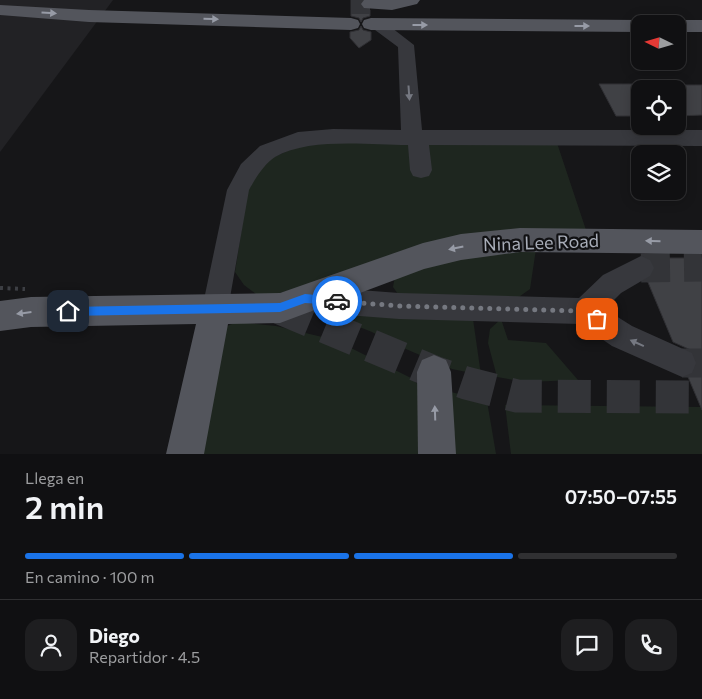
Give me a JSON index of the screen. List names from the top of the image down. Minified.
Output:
{"streets":{"main road":["Nina Lee Road"]},"north":"left","page":{"heading":["2 min","Llega en","07:50–07:55"],"panel":["Diego","Repartidor · 4.5"],"bar":"En camino · 100 m"}}
